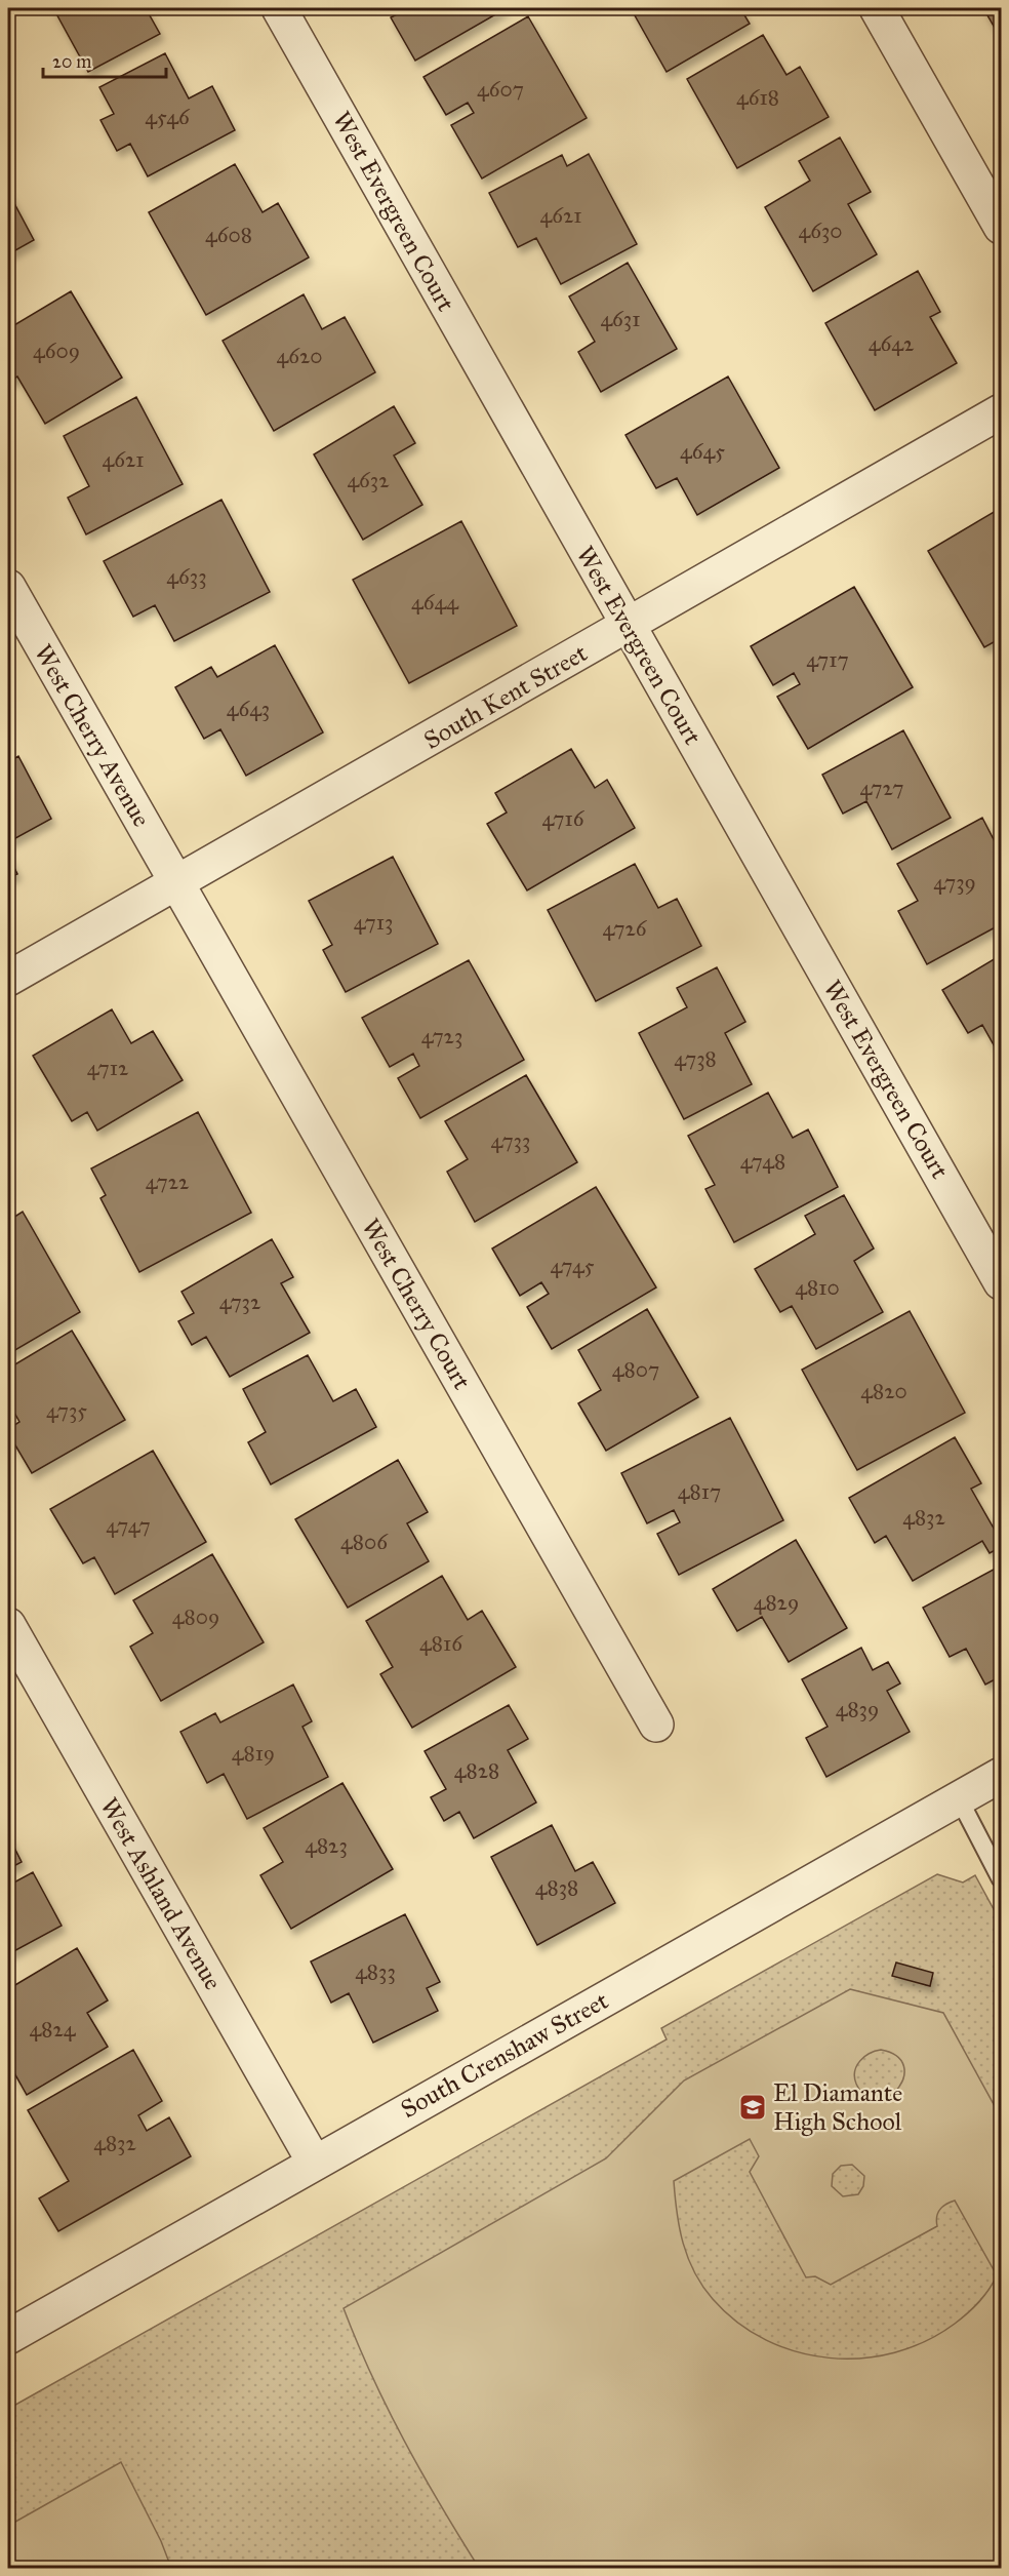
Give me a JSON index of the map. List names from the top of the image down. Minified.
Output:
{"streets":{"street":["West Evergreen Court","South Kent Street","West Cherry Avenue","West Cherry Court","West Ashland Avenue","South Crenshaw Street"]},"crossings":[["West Evergreen Court","South Kent Street"],["South Kent Street","West Cherry Avenue"],["South Kent Street","West Cherry Court"],["West Cherry Avenue","West Cherry Court"],["West Ashland Avenue","South Crenshaw Street"]],"places":{"school or university":["El Diamante High School"]},"house_numbers":["4607","4618","4546","4621","4630","4608","4631","4642","4609","4620","4645","4621","4632","4633","4644","4717","4643","4727","4716","4739","4713","4726","4723","4738","4712","4733","4748","4722","4745","4810","4732","4807","4820","4735","4817","4832","4747","4806","4829","4809","4816","4839","4819","4828","4823","4838","4833","4824","4832"],"scale_bar":"20 m"}
